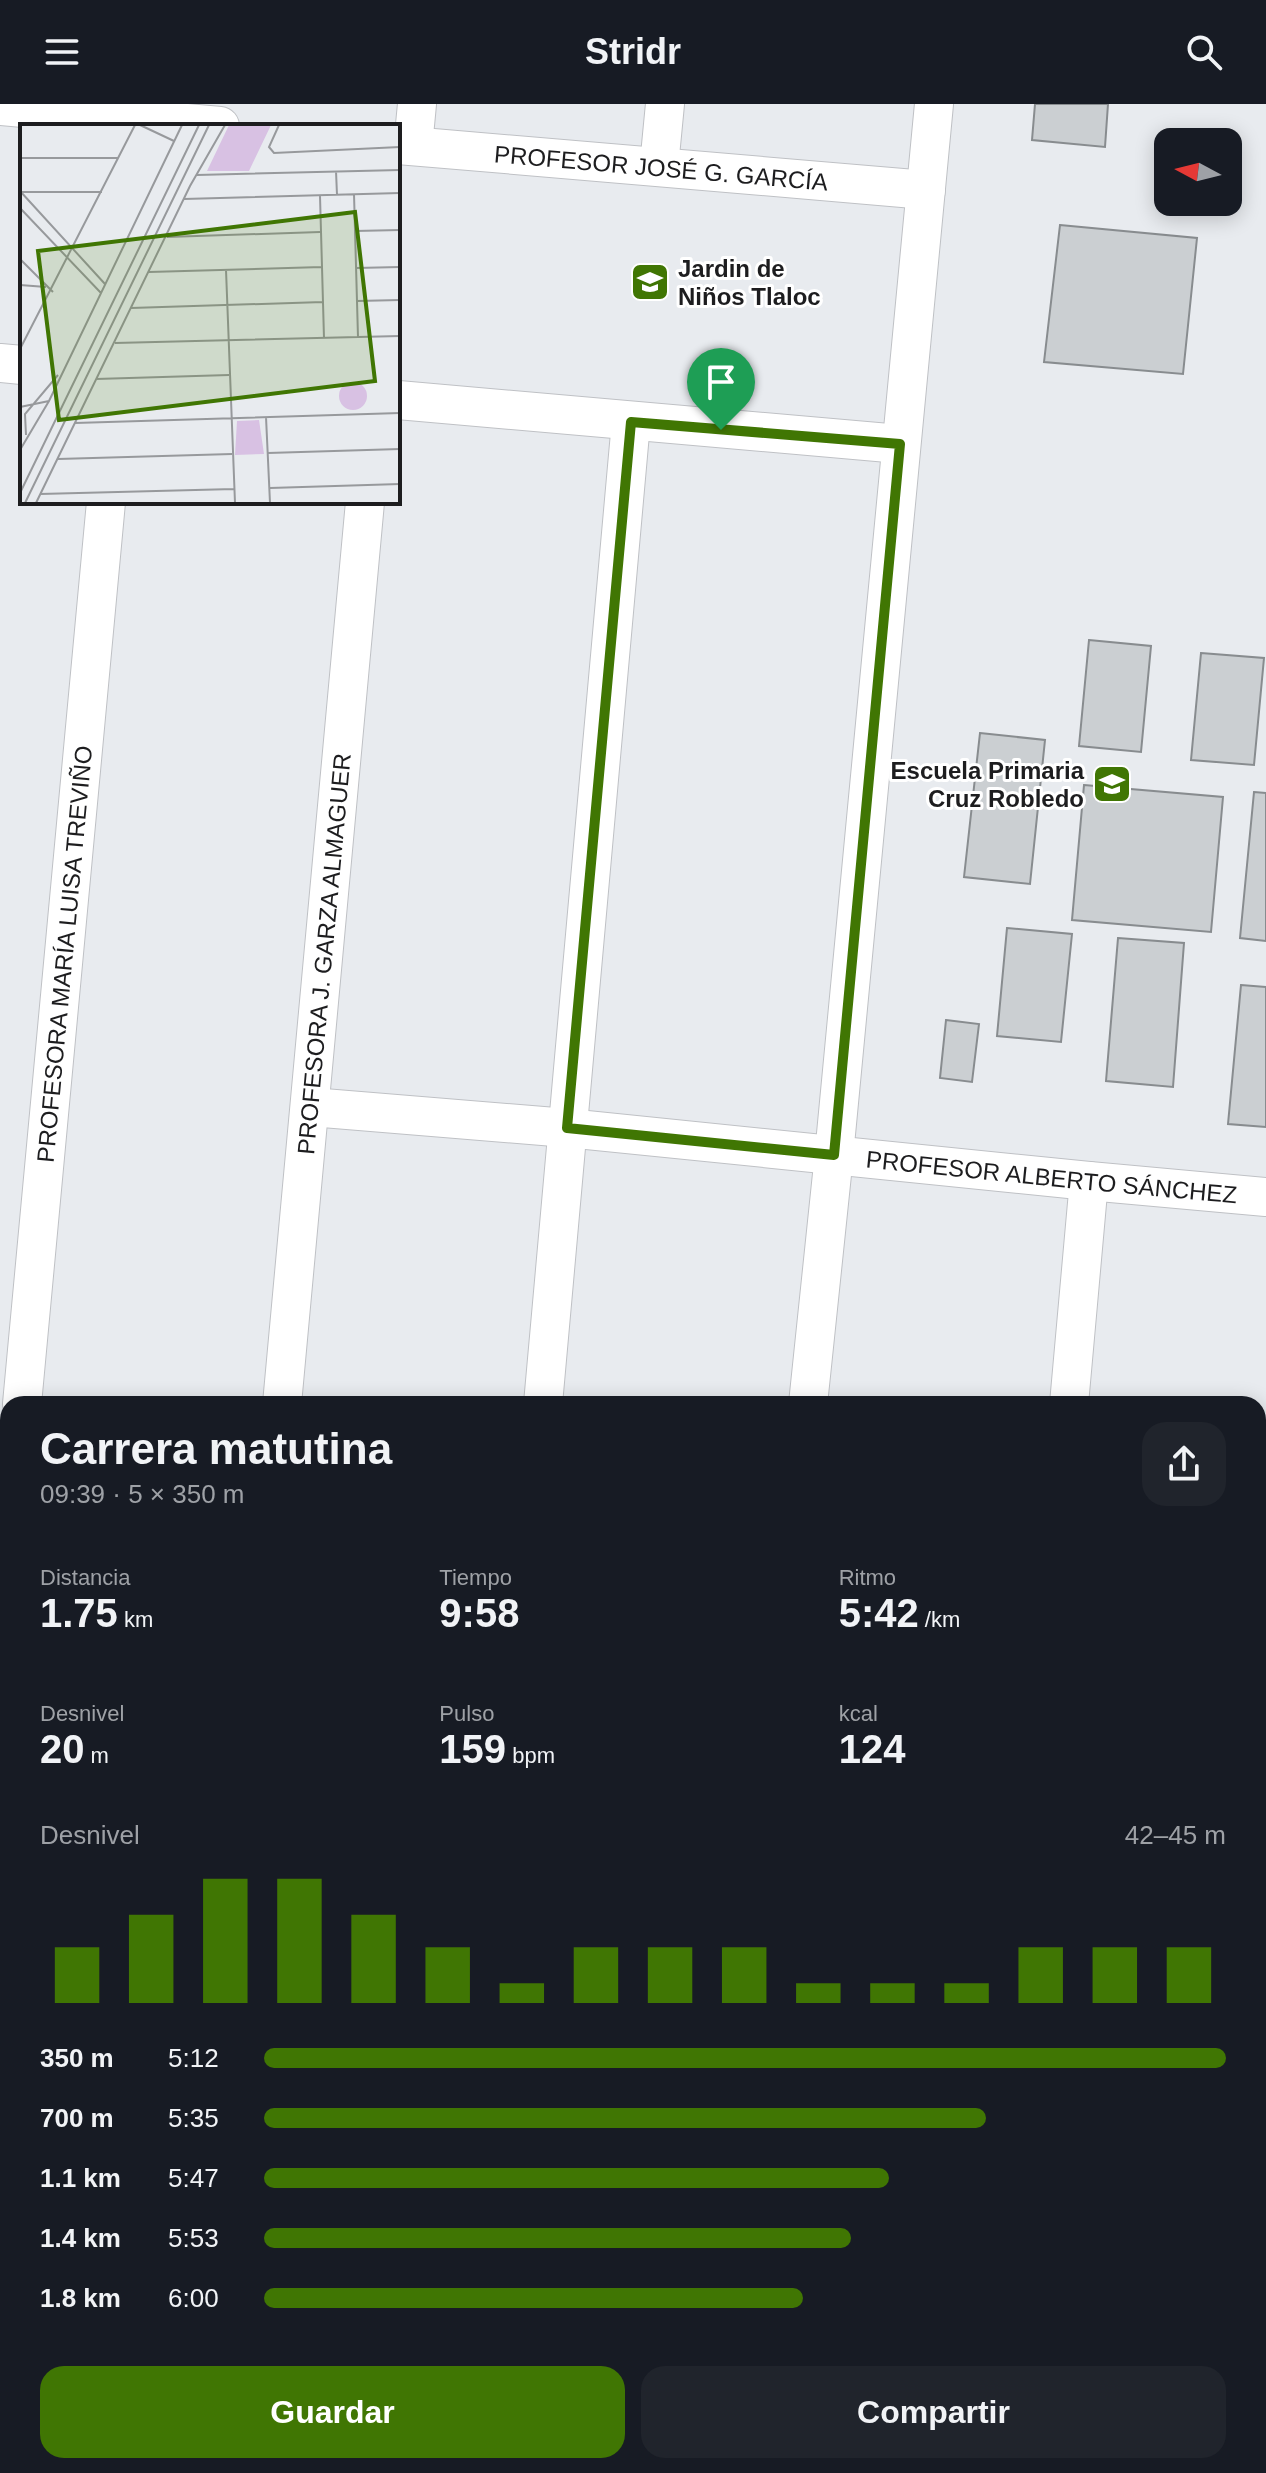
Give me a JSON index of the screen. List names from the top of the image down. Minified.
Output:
{"streets":{"street":["PROFESOR JOSÉ G. GARCÍA","PROFESORA MARÍA LUISA TREVIÑO","PROFESORA J. GARZA ALMAGUER","PROFESOR ALBERTO SÁNCHEZ"]},"crossings":[["PROFESORA J. GARZA ALMAGUER","PROFESOR ALBERTO SÁNCHEZ"]],"places":{"school or university":["Jardin de Niños Tlaloc","Escuela Primaria Cruz Robledo"]},"north":"left","page":{"header":"Stridr","heading":["Carrera matutina","09:39 · 5 × 350 m"],"stats":[["Distancia","1.75 km"],["Tiempo","9:58"],["Ritmo","5:42 /km"],["Desnivel","20 m"],["Pulso","159 bpm"],["kcal","124"]],"chart":["Desnivel","42–45 m"],"list":[{"name":"350 m","note":"5:12"},{"name":"700 m","note":"5:35"},{"name":"1.1 km","note":"5:47"},{"name":"1.4 km","note":"5:53"},{"name":"1.8 km","note":"6:00"}],"buttons":["Guardar","Compartir"]}}
